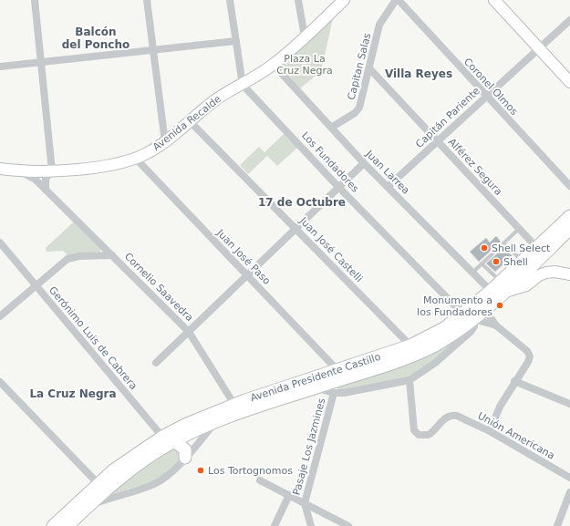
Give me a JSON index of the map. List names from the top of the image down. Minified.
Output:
{"streets":{"main road":["Avenida Presidente Castillo"],"street":["Capitan Salas","Coronel Olmos","Capitán Pariente","Avenida Recalde","Los Fundadores","Alférez Segura","Juan Larrea","Juan José Castelli","Juan José Paso","Cornelio Saavedra","Gerónimo Luis de Cabrera","Unión Americana","Pasaje Los Jazmines"]},"crossings":[["Capitan Salas","Coronel Olmos"],["Capitan Salas","Alférez Segura"],["Capitan Salas","Juan Larrea"],["Coronel Olmos","Capitán Pariente"],["Capitán Pariente","Alférez Segura"],["Capitán Pariente","Juan Larrea"],["Avenida Recalde","Los Fundadores"],["Avenida Recalde","Juan Larrea"],["Avenida Recalde","Juan José Castelli"],["Avenida Recalde","Juan José Paso"],["Avenida Recalde","Cornelio Saavedra"],["Los Fundadores","Avenida Presidente Castillo"],["Alférez Segura","Avenida Presidente Castillo"],["Juan Larrea","Avenida Presidente Castillo"],["Juan José Castelli","Avenida Presidente Castillo"],["Juan José Paso","Avenida Presidente Castillo"],["Cornelio Saavedra","Avenida Presidente Castillo"],["Gerónimo Luis de Cabrera","Avenida Presidente Castillo"]],"districts":["Balcón del Poncho","Villa Reyes","17 de Octubre","La Cruz Negra"],"parks":["Plaza La Cruz Negra"],"places":["Shell Select","Shell","Monumento a los Fundadores","Los Tortognomos"]}
